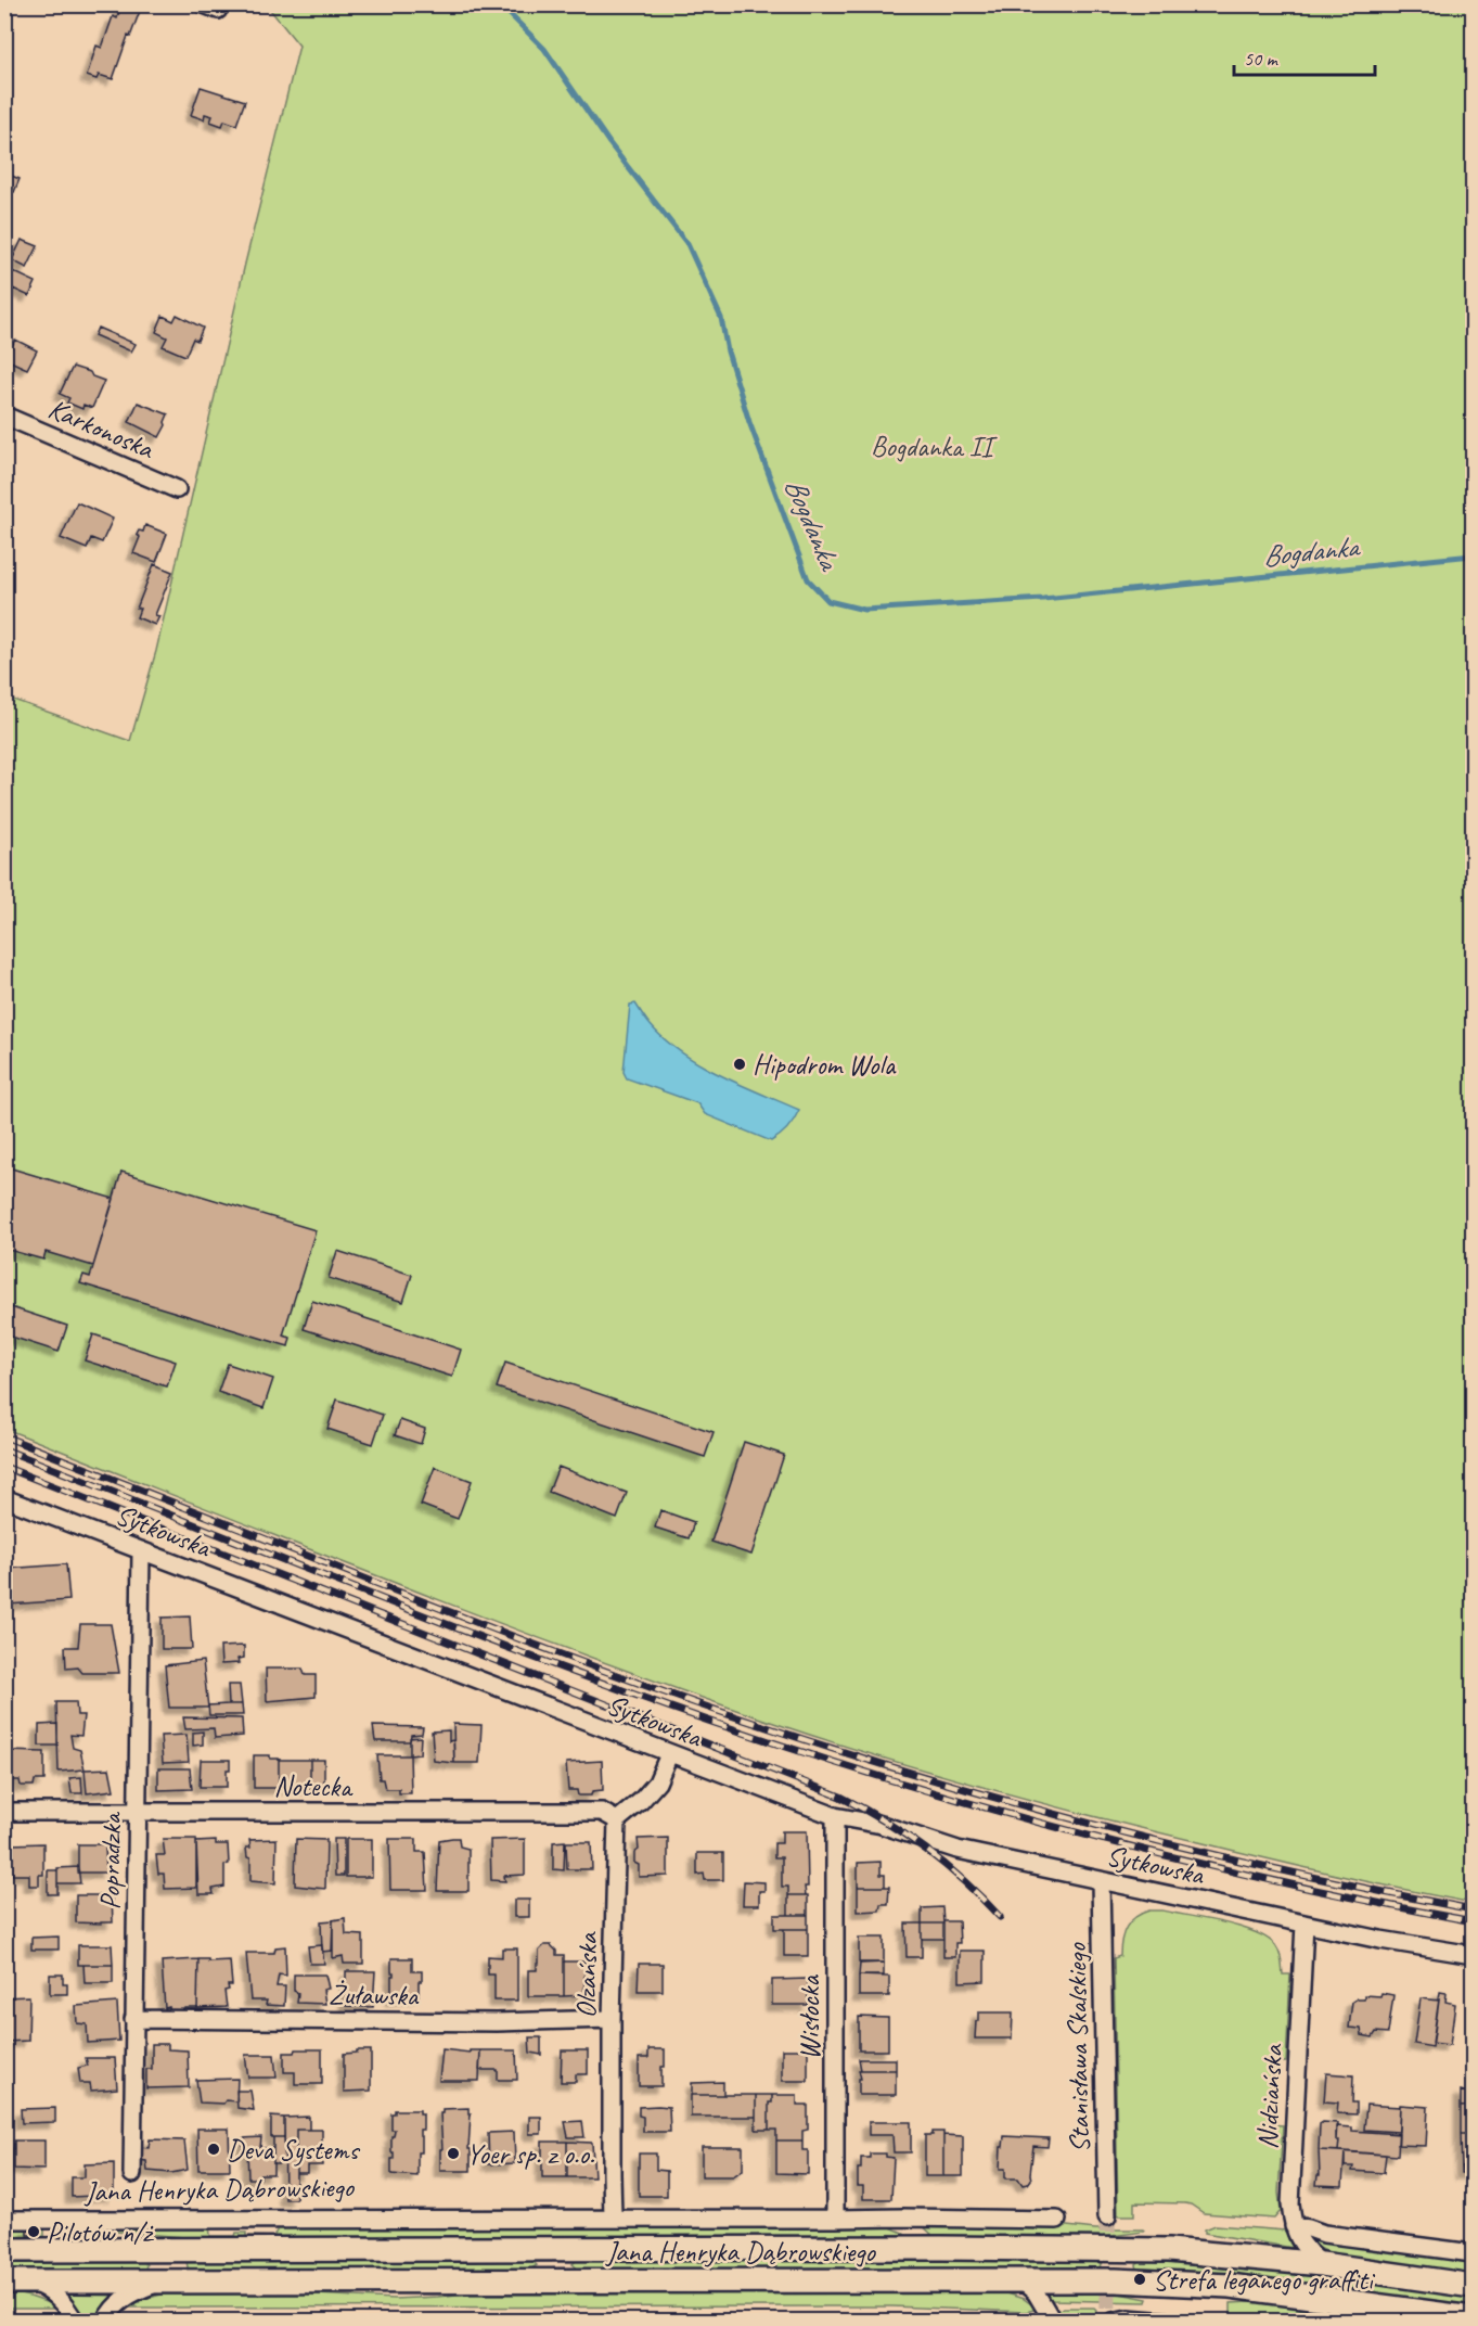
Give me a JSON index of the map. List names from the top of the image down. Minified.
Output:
{"streets":{"main road":["Jana Henryka Dąbrowskiego"],"street":["Karkonoska","Sytkowska","Notecka","Popradzka","Olzańska","Żuławska","Wisłocka","Stanisława Skalskiego","Nidziańska"]},"crossings":[["Sytkowska","Popradzka"],["Sytkowska","Wisłocka"],["Sytkowska","Stanisława Skalskiego"],["Sytkowska","Nidziańska"],["Notecka","Popradzka"],["Notecka","Olzańska"],["Popradzka","Żuławska"],["Olzańska","Żuławska"],["Olzańska","Jana Henryka Dąbrowskiego"],["Wisłocka","Jana Henryka Dąbrowskiego"],["Nidziańska","Jana Henryka Dąbrowskiego"]],"water":["Bogdanka"],"parks":["Bogdanka II"],"places":["Hipodrom Wola","Deva Systems","Yoer sp. z o.o.","Pilotów n/ż","Strefa leganego graffiti"],"scale_bar":"50 m"}
